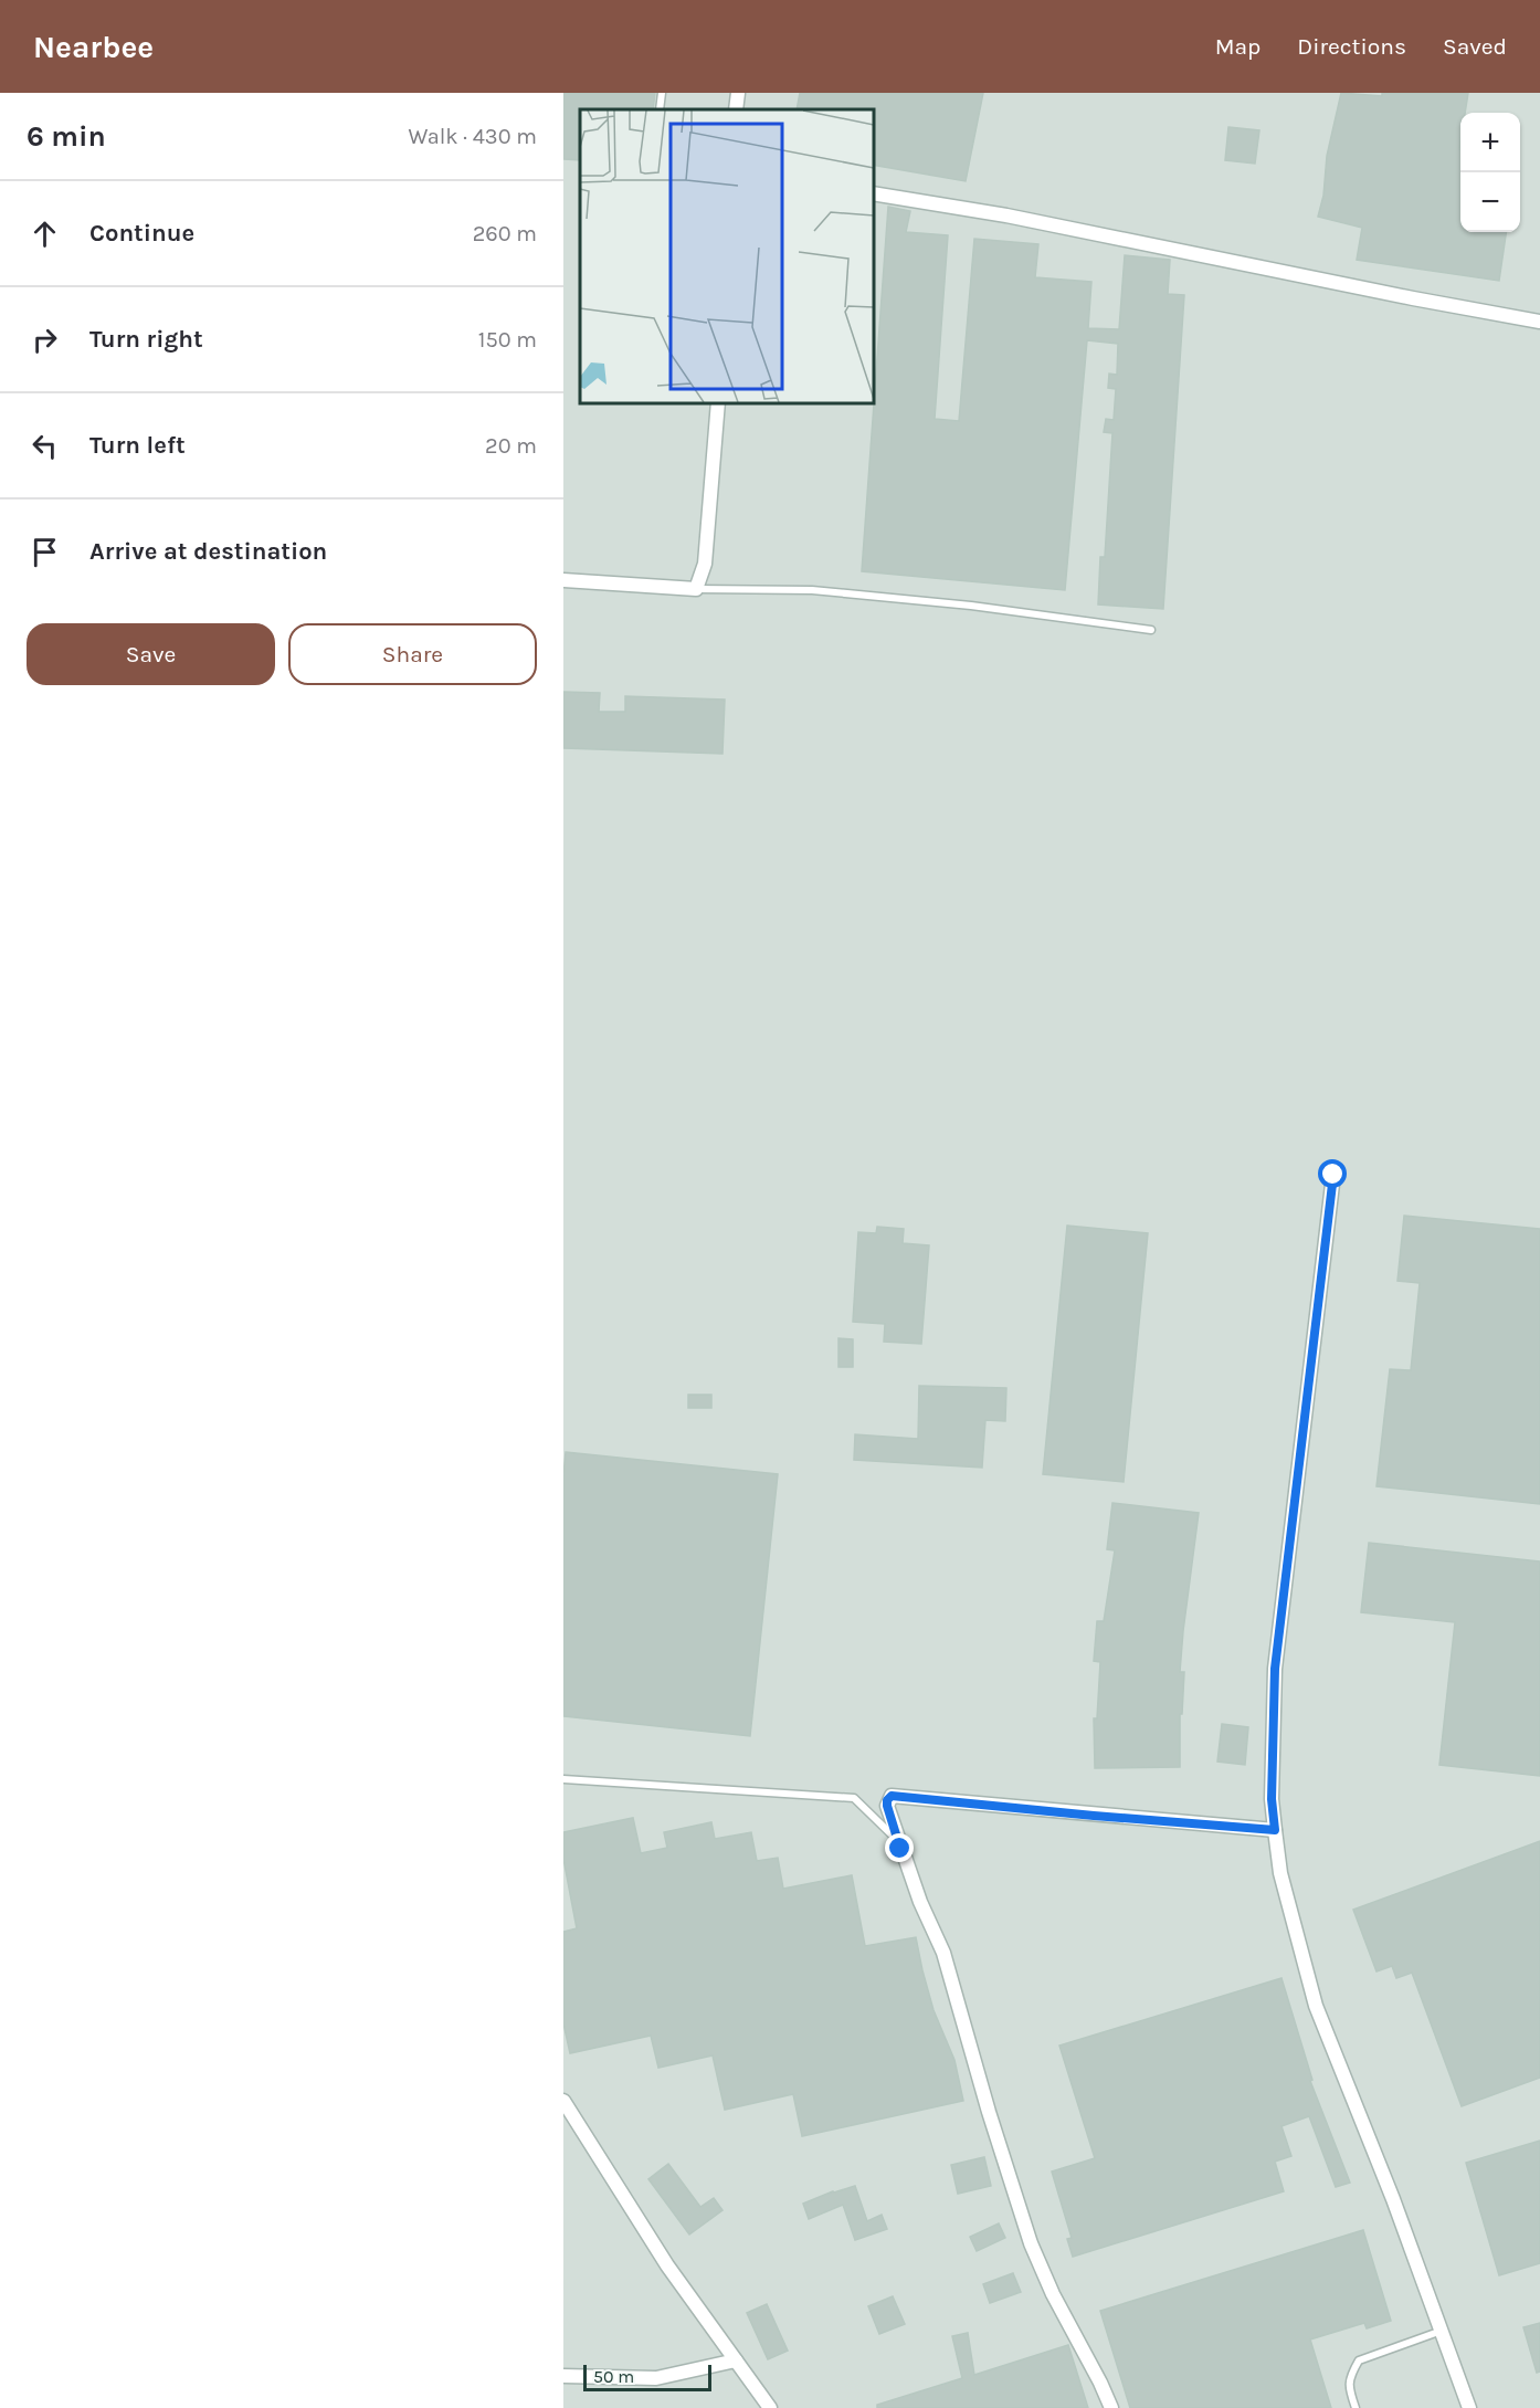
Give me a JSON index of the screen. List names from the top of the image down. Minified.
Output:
{"scale_bar":"50 m","page":{"header":"Nearbee","nav":["Map","Directions","Saved"],"heading":["6 min","Walk · 430 m"],"map_buttons":["+","−"],"list":[["Continue","260 m"],["Turn right","150 m"],["Turn left","20 m"],"Arrive at destination"],"buttons":["Save","Share"],"scale":"50 m"}}
